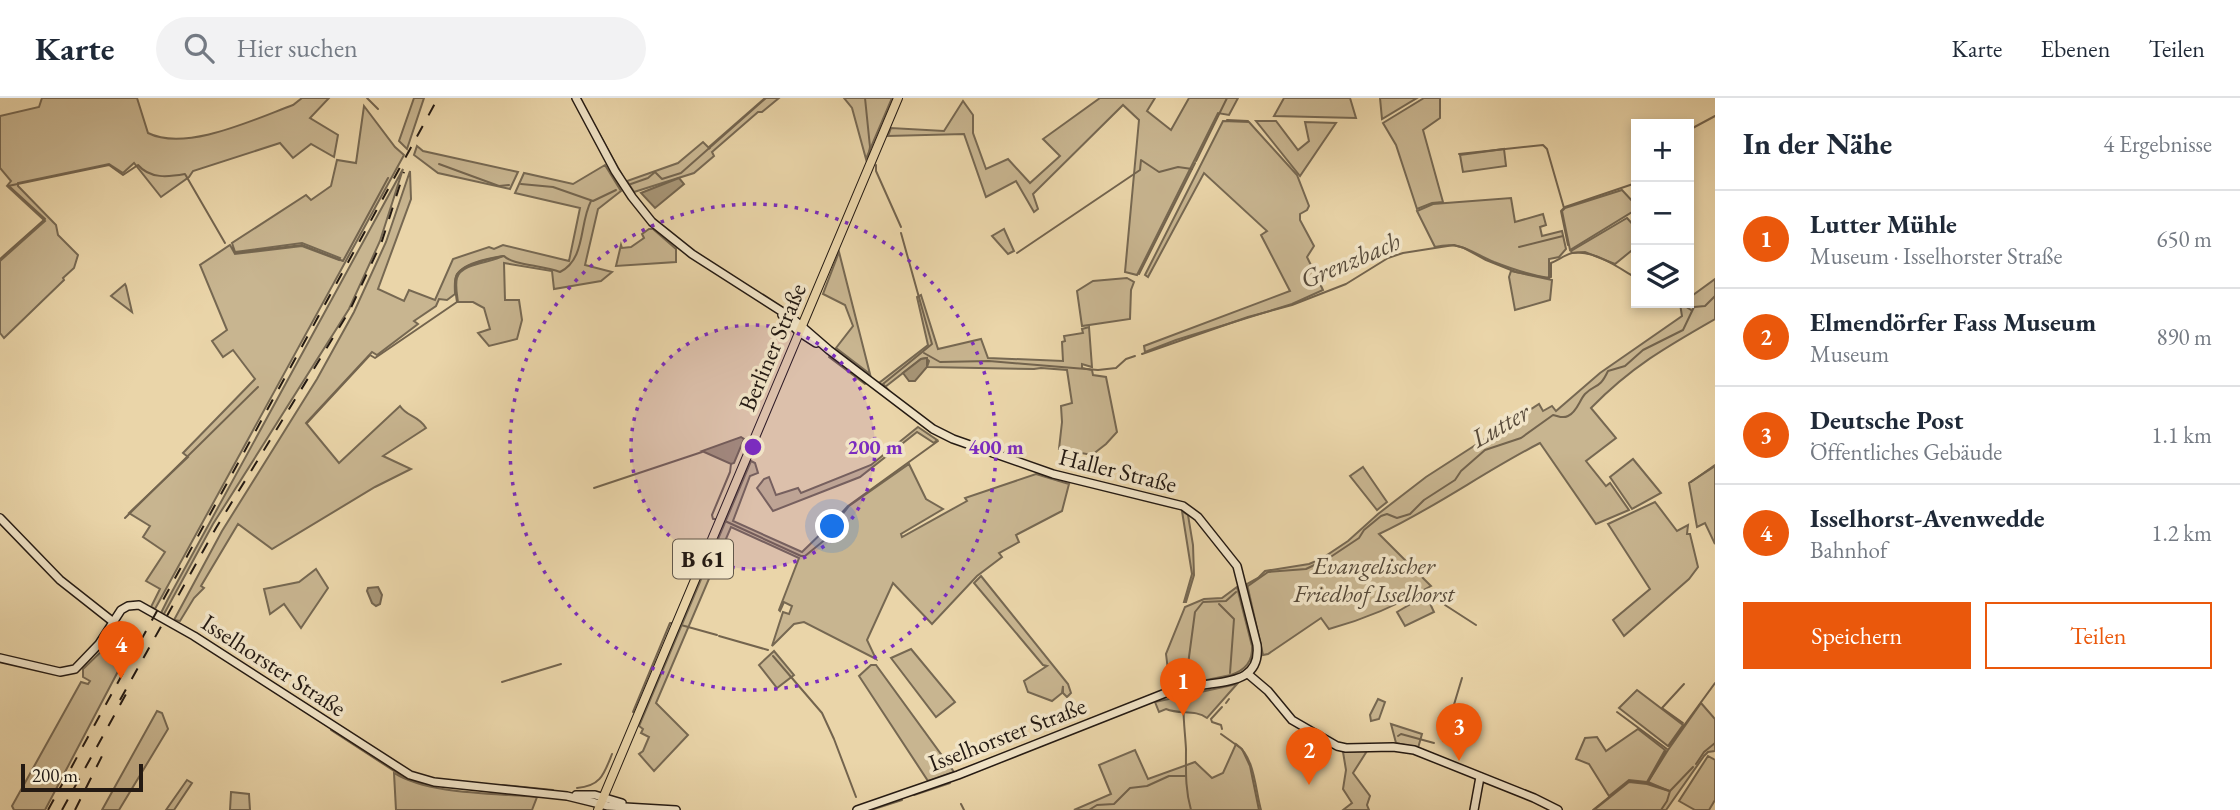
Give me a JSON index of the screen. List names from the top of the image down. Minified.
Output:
{"streets":{"main road":["Berliner Straße","B 61"],"street":["Haller Straße","Isselhorster Straße"]},"crossings":[["Berliner Straße","Haller Straße"],["Berliner Straße","Isselhorster Straße"],["Haller Straße","Isselhorster Straße"]],"water":["Grenzbach","Lutter"],"parks":["Evangelischer Friedhof Isselhorst"],"scale_bar":"200 m","page":{"header":"Karte","search":"Hier suchen","nav":["Karte","Ebenen","Teilen"],"heading":["In der Nähe","4 Ergebnisse"],"map_buttons":["+","−"],"list":[{"mark":"1","name":"Lutter Mühle","note":"Museum · Isselhorster Straße","value":"650 m"},{"mark":"2","name":"Elmendörfer Fass Museum","note":"Museum","value":"890 m"},{"mark":"3","name":"Deutsche Post","note":"Öffentliches Gebäude","value":"1.1 km"},{"mark":"4","name":"Isselhorst-Avenwedde","note":"Bahnhof","value":"1.2 km"}],"buttons":["Speichern","Teilen"],"pins":["4","1","3","2"],"scale":"200 m"},"rings":["200 m","400 m"]}
